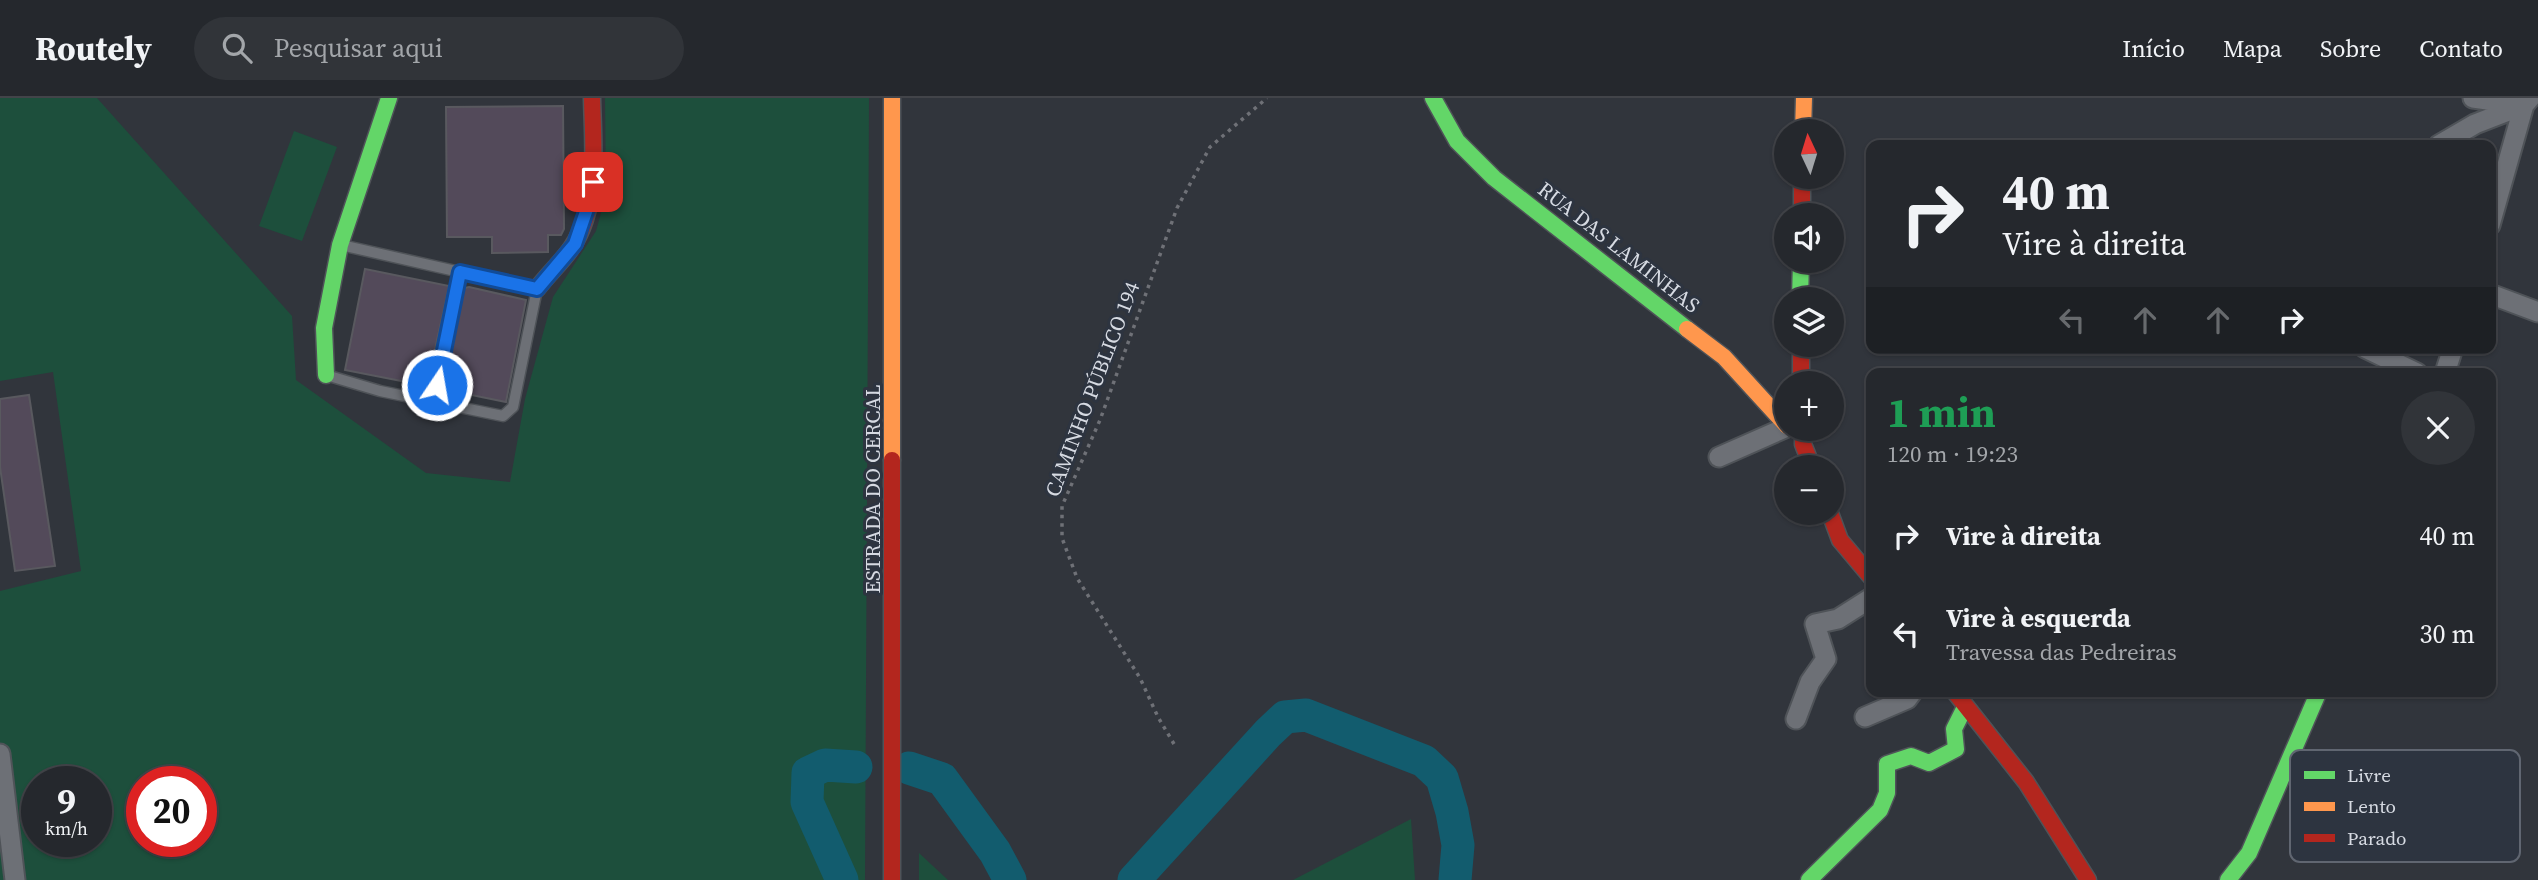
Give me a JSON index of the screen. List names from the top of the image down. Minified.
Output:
{"streets":{"street":["RUA DAS LAMINHAS","ESTRADA DO CERCAL"],"path":["CAMINHO PÚBLICO 194"]},"legend":["Livre","Lento","Parado"],"north":"top","page":{"header":"Routely","search":"Pesquisar aqui","nav":["Início","Mapa","Sobre","Contato"],"map_buttons":["+","−"],"turn":["40 m","Vire à direita"],"heading":["1 min","120 m · 19:23"],"list":[{"name":"Vire à direita","value":"40 m"},{"name":"Vire à esquerda","note":"Travessa das Pedreiras","value":"30 m"}],"speed":"9 km/h","limit":"20"}}
